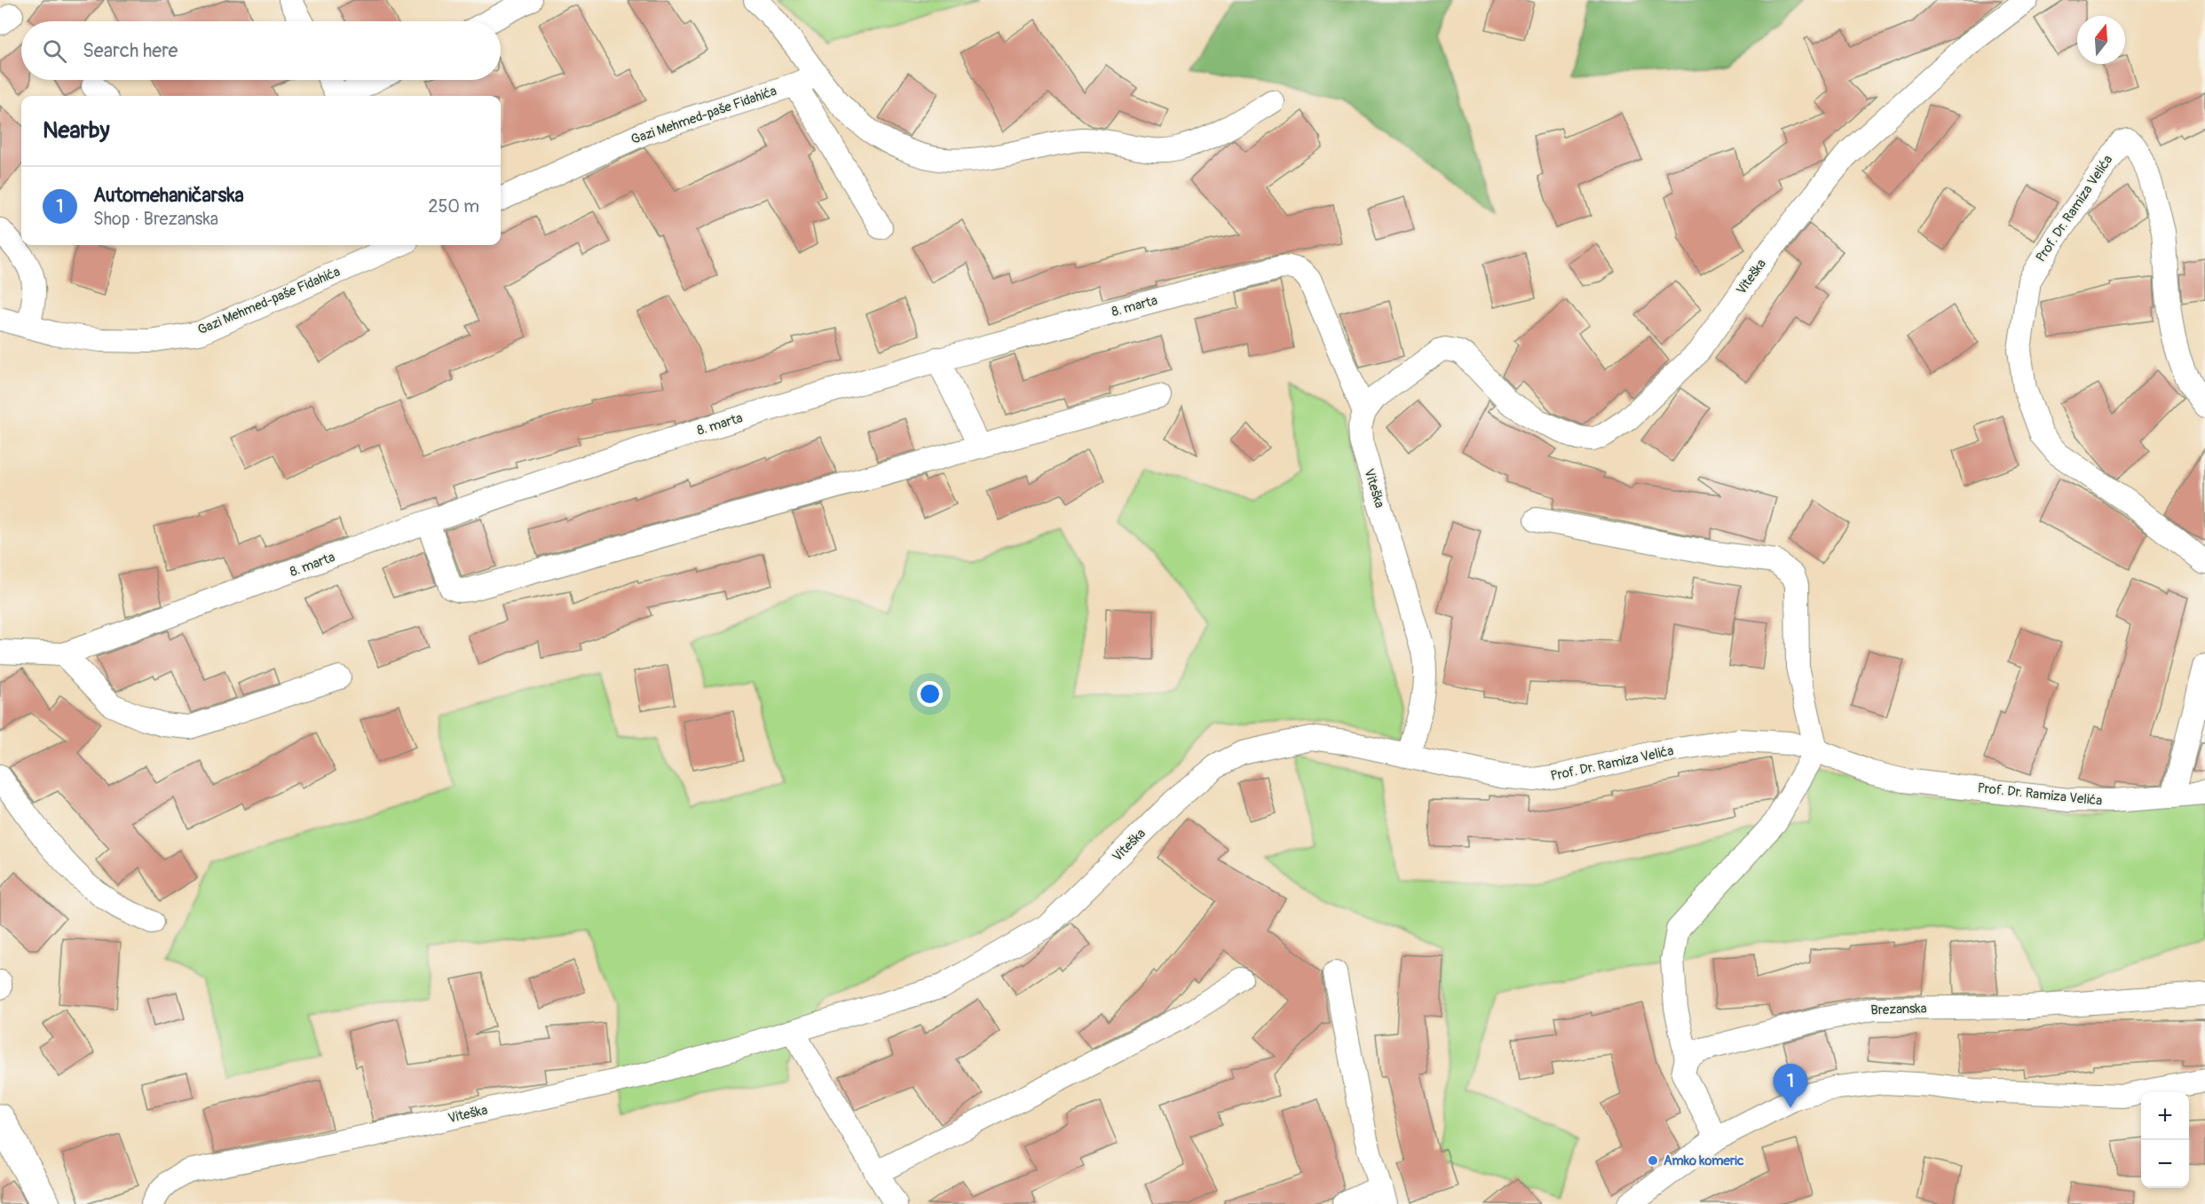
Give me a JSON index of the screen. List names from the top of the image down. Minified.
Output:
{"streets":{"street":["Gazi Mehmed-paše Fidahića","Prof. Dr. Ramiza Velića","Viteška","8. marta","Brezanska"]},"crossings":[["Prof. Dr. Ramiza Velića","Viteška"],["Viteška","8. marta"]],"places":["Amko komeric"],"north":"top","page":{"search":"Search here","heading":"Nearby","list":[{"mark":"1","name":"Automehaničarska","note":"Shop · Brezanska","value":"250 m"}],"pins":"1","map_buttons":["+","−"]}}
